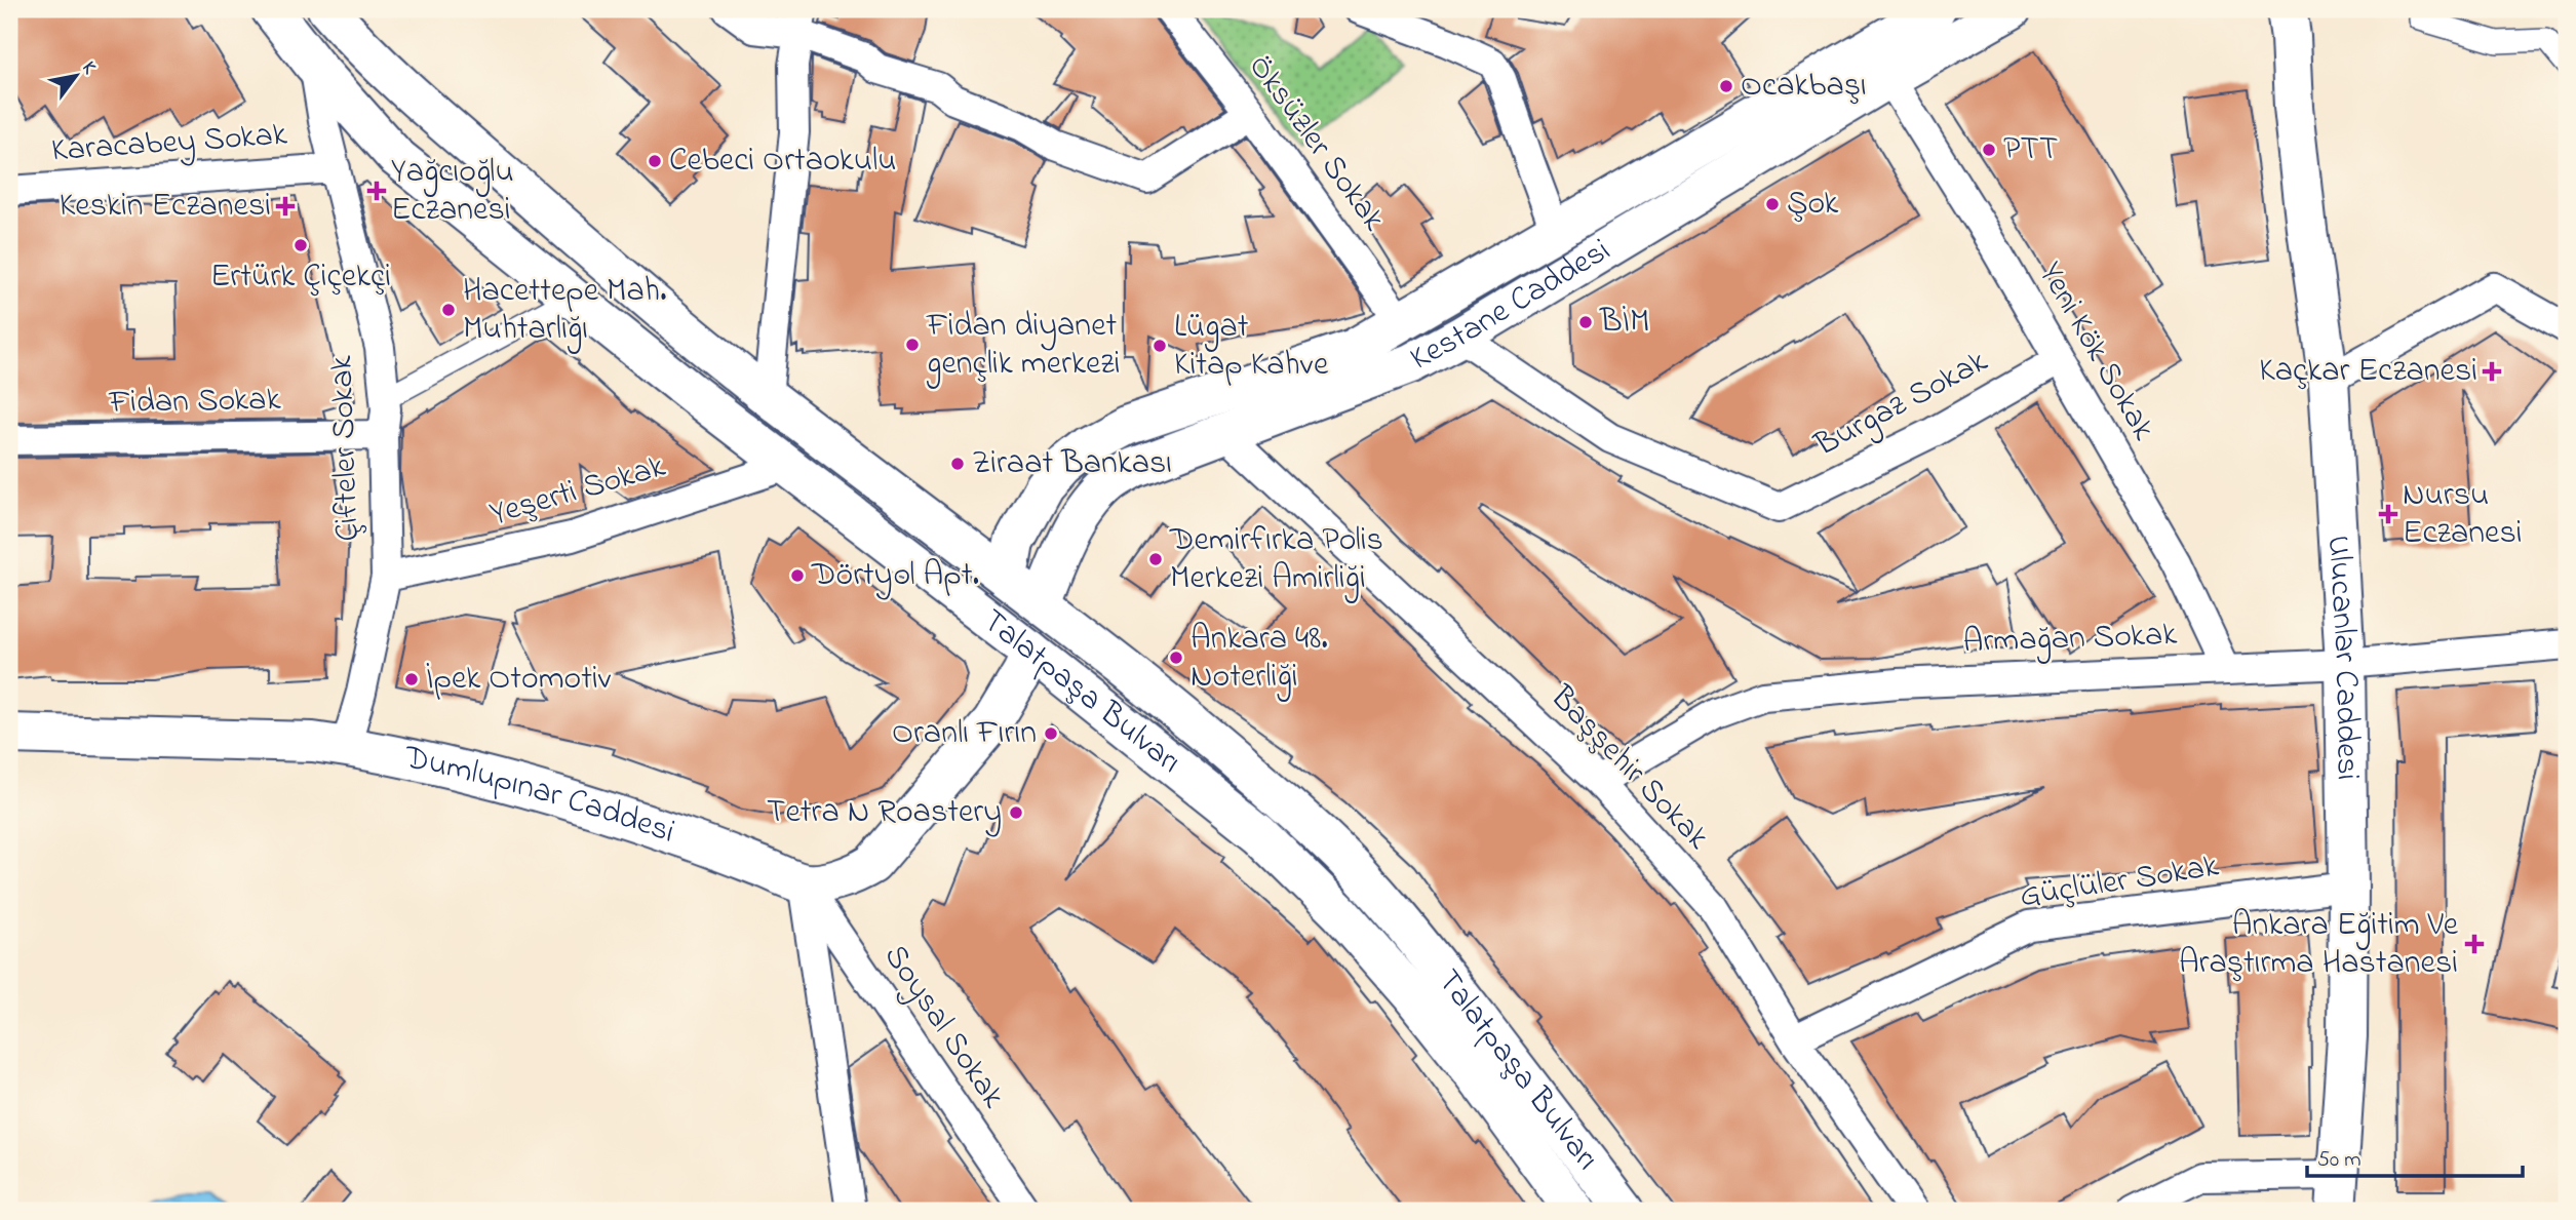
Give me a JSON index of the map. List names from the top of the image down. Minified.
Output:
{"streets":{"main road":["Kestane Caddesi","Ulucanlar Caddesi","Talatpaşa Bulvarı","Dumlupınar Caddesi"],"street":["Karacabey Sokak","Öksüzler Sokak","Yeni Kök Sokak","Fidan Sokak","Burgaz Sokak","Çifteler Sokak","Yeşerti Sokak","Armağan Sokak","Başşehir Sokak","Güçlüler Sokak","Soysal Sokak"]},"crossings":[["Karacabey Sokak","Çifteler Sokak"],["Öksüzler Sokak","Kestane Caddesi"],["Kestane Caddesi","Yeni Kök Sokak"],["Kestane Caddesi","Burgaz Sokak"],["Kestane Caddesi","Talatpaşa Bulvarı"],["Kestane Caddesi","Başşehir Sokak"],["Kestane Caddesi","Dumlupınar Caddesi"],["Yeni Kök Sokak","Burgaz Sokak"],["Yeni Kök Sokak","Armağan Sokak"],["Fidan Sokak","Çifteler Sokak"],["Çifteler Sokak","Yeşerti Sokak"],["Çifteler Sokak","Talatpaşa Bulvarı"],["Çifteler Sokak","Dumlupınar Caddesi"],["Yeşerti Sokak","Talatpaşa Bulvarı"],["Armağan Sokak","Ulucanlar Caddesi"],["Armağan Sokak","Başşehir Sokak"],["Ulucanlar Caddesi","Güçlüler Sokak"],["Talatpaşa Bulvarı","Dumlupınar Caddesi"],["Başşehir Sokak","Güçlüler Sokak"],["Dumlupınar Caddesi","Soysal Sokak"]],"places":{"other":["Ocakbaşı","PTT","Cebeci Ortaokulu","Şok","Ertürk Çiçekçi","Hacettepe Mah. Muhtarlığı","BİM","Fidan diyanet gençlik merkezi","Lügat Kitap Kahve","Ziraat Bankası","Demirfırka Polis Merkezi Amirliği","Dörtyol Apt.","Ankara 48. Noterliği","İpek Otomotiv","Oranlı Fırın","Tetra N Roastery"],"health":["Yağcıoğlu Eczanesi","Keskin Eczanesi","Kaçkar Eczanesi","Nursu Eczanesi","Ankara Eğitim Ve Araştırma Hastanesi"]},"scale_bar":"50 m","north":"top right"}
